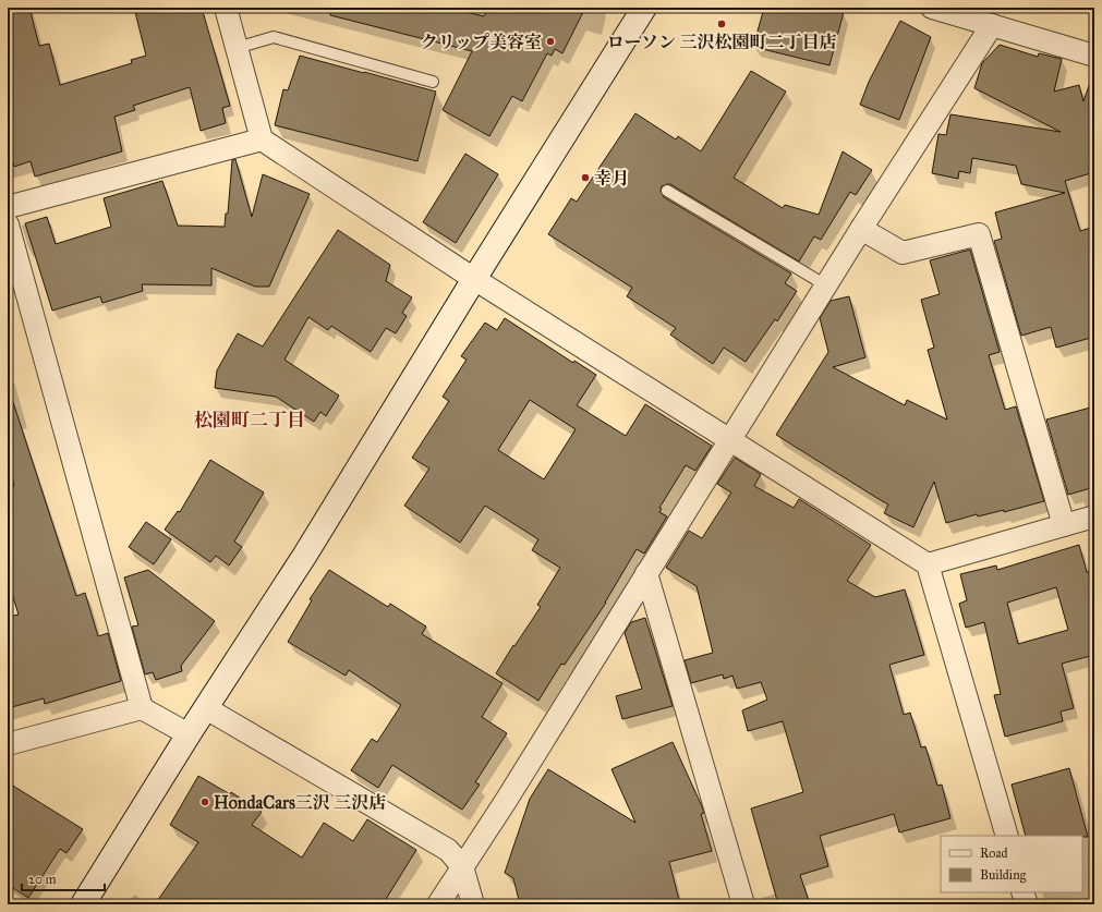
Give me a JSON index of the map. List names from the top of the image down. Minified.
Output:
{"districts":["松園町二丁目"],"places":["ローソン 三沢松園町二丁目店","クリップ美容室","幸月","HondaCars三沢 三沢店"],"legend":["Road","Building"],"scale_bar":"20 m"}
